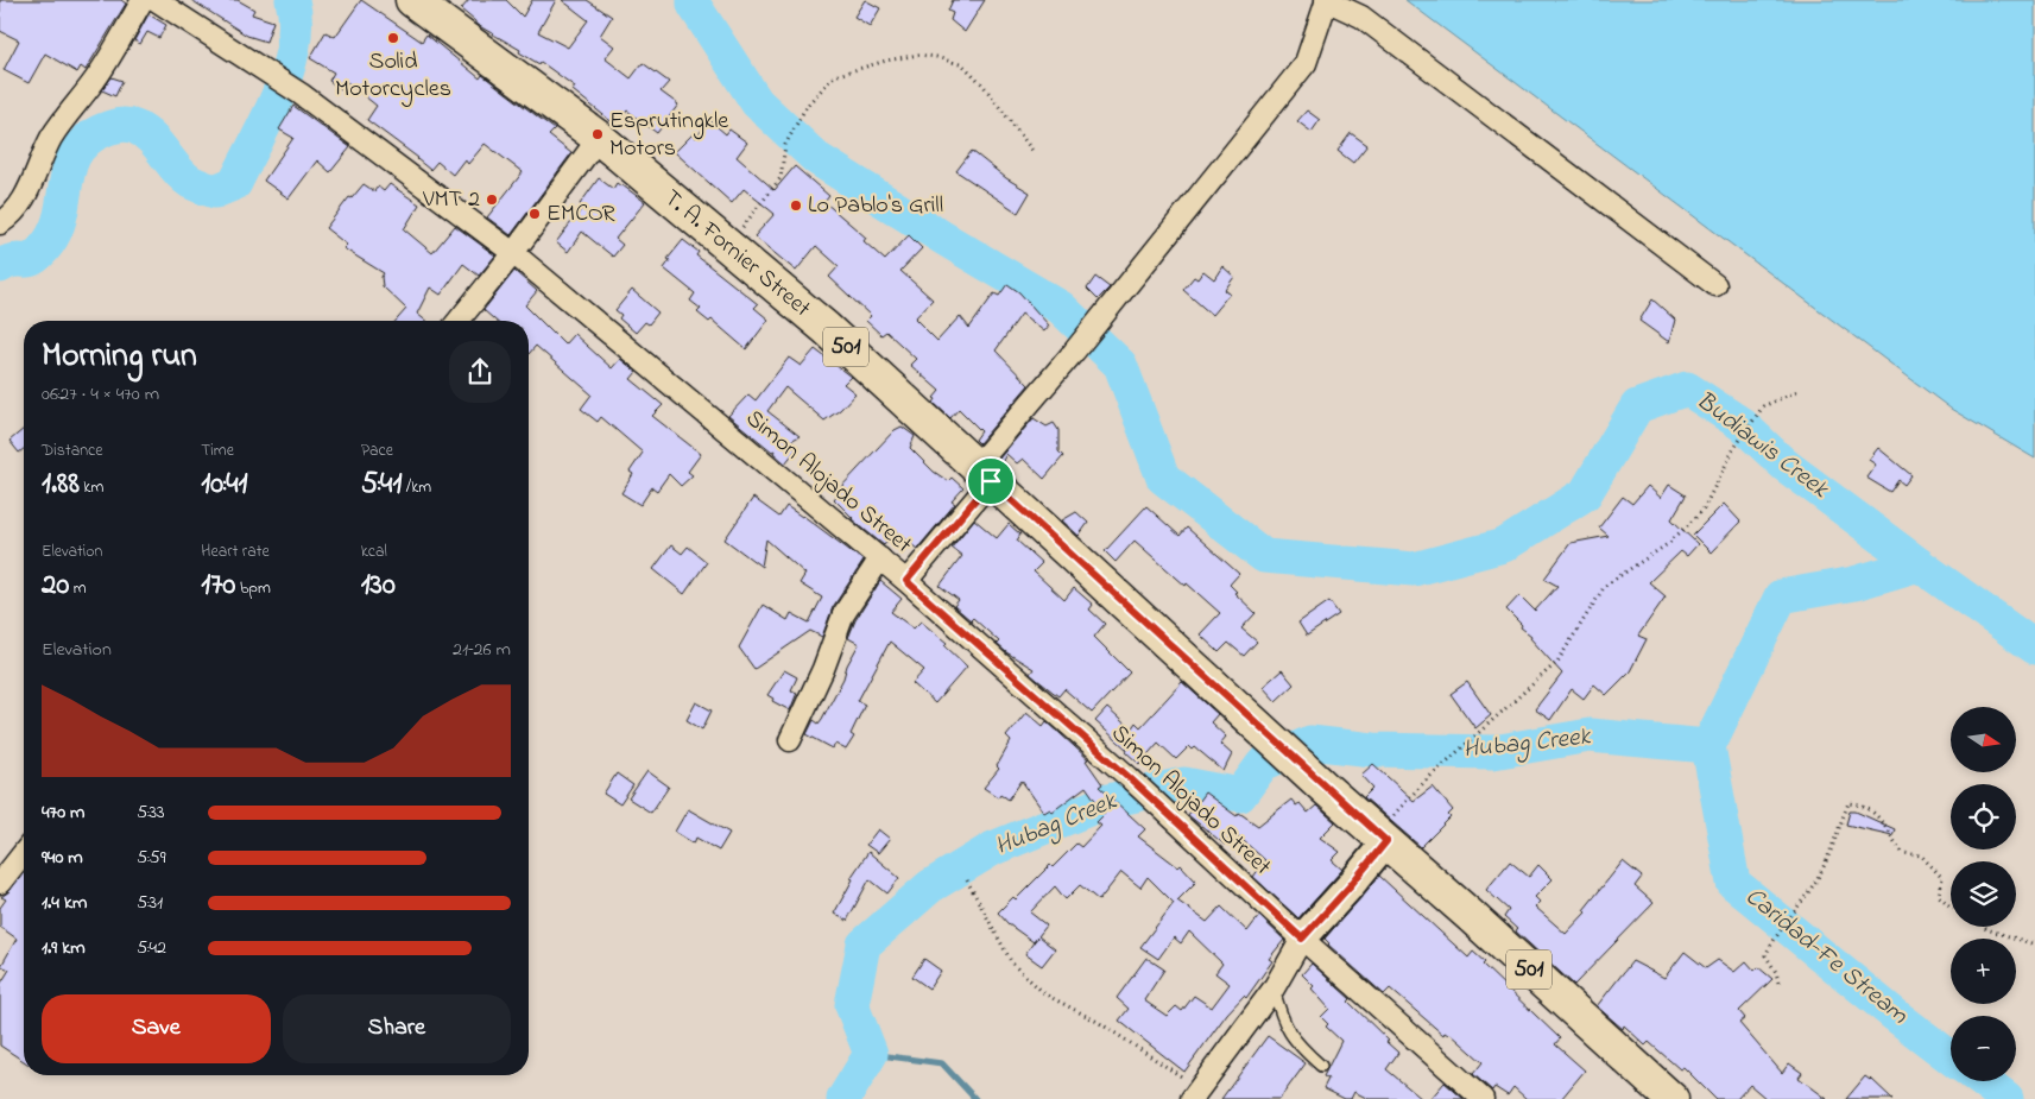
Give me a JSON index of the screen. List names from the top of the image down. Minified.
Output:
{"streets":{"main road":["T. A. Fornier Street","501"],"street":["Simon Alojado Street"]},"crossings":[["T. A. Fornier Street","501"]],"water":["Budiawis Creek","Hubag Creek","Caridad-Fe Stream"],"places":["Solid Motorcycles","Esprutingkle Motors","VMT 2","Lo Pablo's Grill","EMCOR"],"north":"right","page":{"heading":["Morning run","06:27 · 4 × 470 m"],"stats":[["Distance","1.88 km"],["Time","10:41"],["Pace","5:41 /km"],["Elevation","20 m"],["Heart rate","170 bpm"],["kcal","130"]],"chart":["Elevation","21–26 m"],"map_buttons":["+","−"],"list":[{"name":"470 m","note":"5:33"},{"name":"940 m","note":"5:59"},{"name":"1.4 km","note":"5:31"},{"name":"1.9 km","note":"5:42"}],"buttons":["Save","Share"]}}
